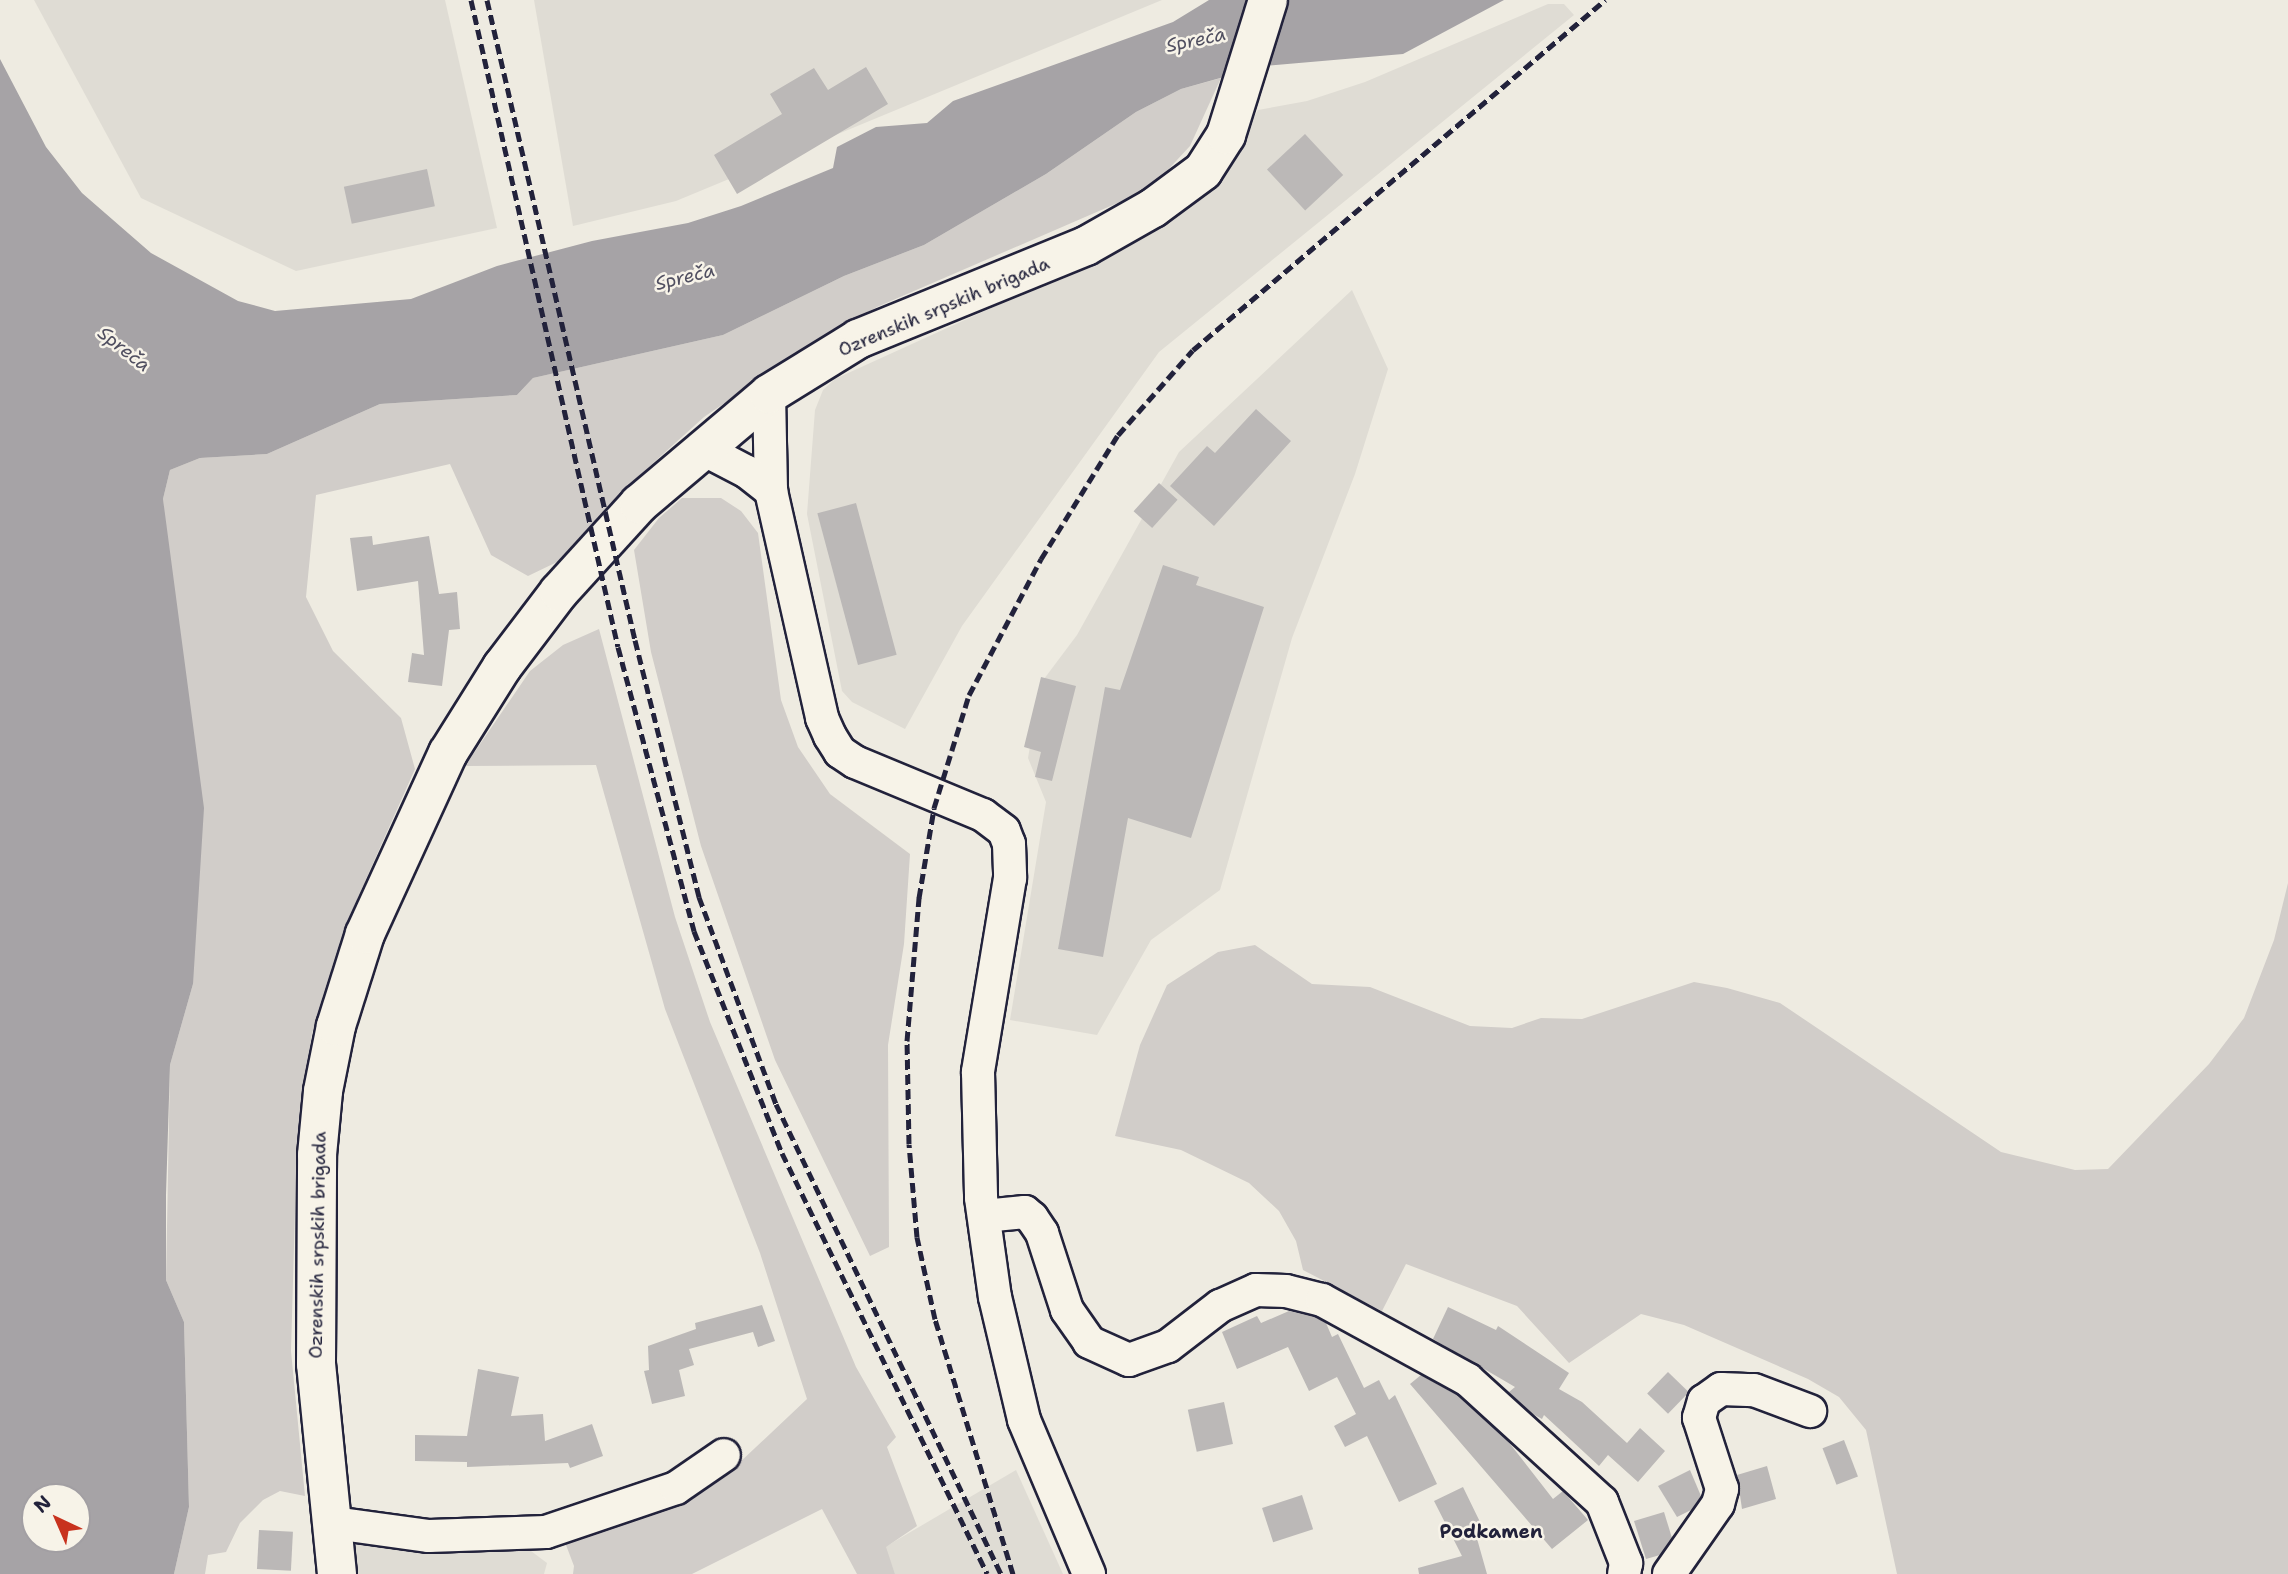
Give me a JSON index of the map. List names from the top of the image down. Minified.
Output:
{"streets":{"main road":["Ozrenskih srpskih brigada"]},"districts":["Podkamen"],"water":["Spreča"],"north":"top left"}
